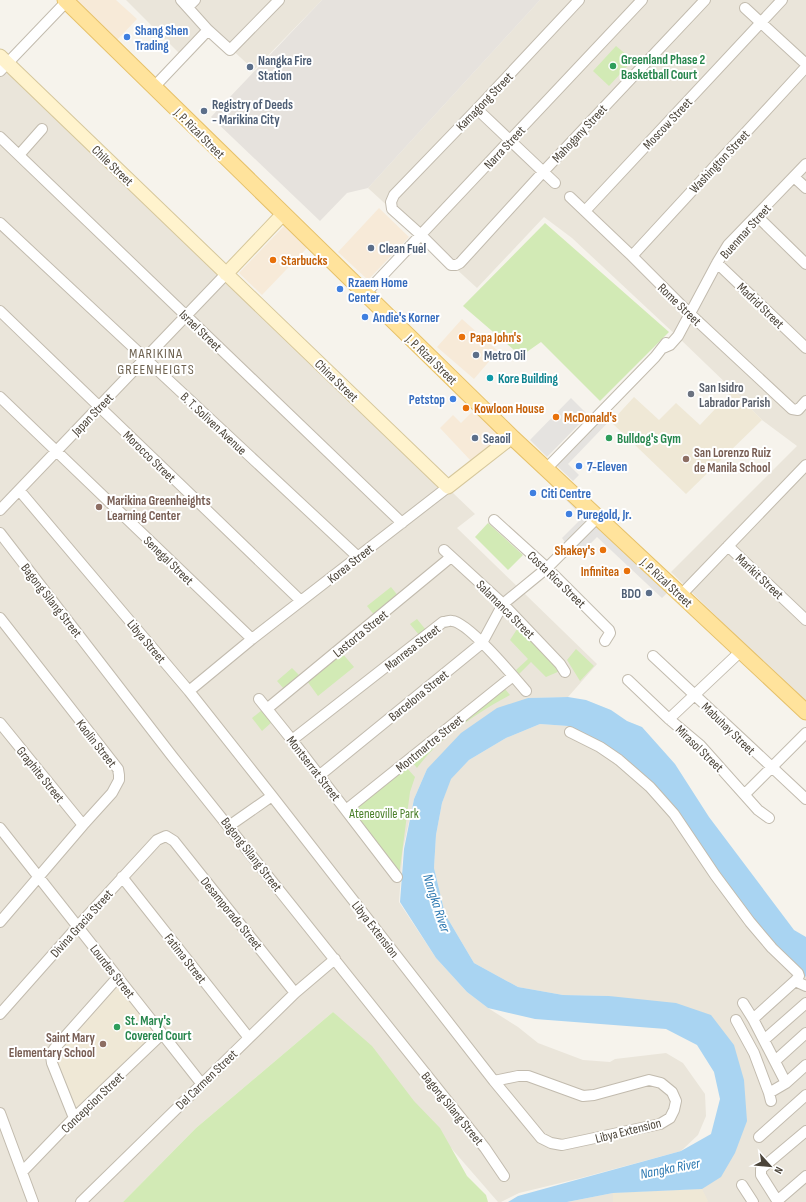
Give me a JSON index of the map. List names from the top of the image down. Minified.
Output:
{"streets":{"main road":["J. P. Rizal Street"],"street":["Kamagong Street","Moscow Street","Mahogany Street","Narra Street","Washington Street","Chile Street","Buenmar Street","Rome Street","Madrid Street","Israel Street","China Street","Japan Street","B. T. Soliven Avenue","Morocco Street","Senegal Street","Korea Street","Marikit Street","Costa Rica Street","Bagong Silang Street","Salamanca Street","Lastorta Street","Libya Street","Manresa Street","Barcelona Street","Mabuhay Street","Kaolin Street","Montmartre Street","Mirasol Street","Montserrat Street","Graphite Street","Desamporado Street","Divina Gracia Street","Libya Extension","Fatima Street","Lourdes Street","Del Carmen Street","Concepcion Street"]},"crossings":[["Kamagong Street","Mahogany Street"],["Kamagong Street","Narra Street"],["Moscow Street","Rome Street"],["J. P. Rizal Street","Narra Street"],["J. P. Rizal Street","Buenmar Street"],["J. P. Rizal Street","Japan Street"],["J. P. Rizal Street","Korea Street"],["J. P. Rizal Street","Marikit Street"],["Mahogany Street","Narra Street"],["Washington Street","Rome Street"],["Chile Street","China Street"],["Chile Street","Japan Street"],["Buenmar Street","Rome Street"],["Buenmar Street","Madrid Street"],["Israel Street","Japan Street"],["Israel Street","Korea Street"],["China Street","Japan Street"],["China Street","Korea Street"],["Japan Street","B. T. Soliven Avenue"],["Japan Street","Morocco Street"],["Japan Street","Senegal Street"],["Japan Street","Libya Street"],["B. T. Soliven Avenue","Korea Street"],["Morocco Street","Korea Street"],["Senegal Street","Korea Street"],["Korea Street","Libya Street"],["Bagong Silang Street","Del Carmen Street"],["Salamanca Street","Lastorta Street"],["Salamanca Street","Barcelona Street"],["Lastorta Street","Montserrat Street"],["Libya Street","Libya Extension"],["Manresa Street","Barcelona Street"],["Manresa Street","Montmartre Street"],["Manresa Street","Montserrat Street"],["Barcelona Street","Montserrat Street"],["Kaolin Street","Graphite Street"],["Kaolin Street","Lourdes Street"],["Montmartre Street","Montserrat Street"],["Desamporado Street","Divina Gracia Street"],["Desamporado Street","Del Carmen Street"],["Divina Gracia Street","Fatima Street"],["Divina Gracia Street","Lourdes Street"],["Fatima Street","Del Carmen Street"],["Lourdes Street","Del Carmen Street"],["Lourdes Street","Concepcion Street"]],"districts":["MARIKINA GREENHEIGTS"],"water":["Nangka River"],"parks":["Ateneoville Park"],"places":["Shang Shen Trading","Greenland Phase 2 Basketball Court","Nangka Fire Station","Registry of Deeds - Marikina City","Clean Fuel","Starbucks","Rzaem Home Center","Andie's Korner","Papa John's","Metro Oil","Kore Building","San Isidro Labrador Parish","Petstop","Kowloon House","McDonald's","Seaoil","Bulldog's Gym","San Lorenzo Ruiz de Manila School","7-Eleven","Citi Centre","Marikina Greenheights Learning Center","Puregold, Jr.","Shakey's","Infinitea","BDO","St. Mary's Covered Court","Saint Mary Elementary School"],"north":"bottom right"}
